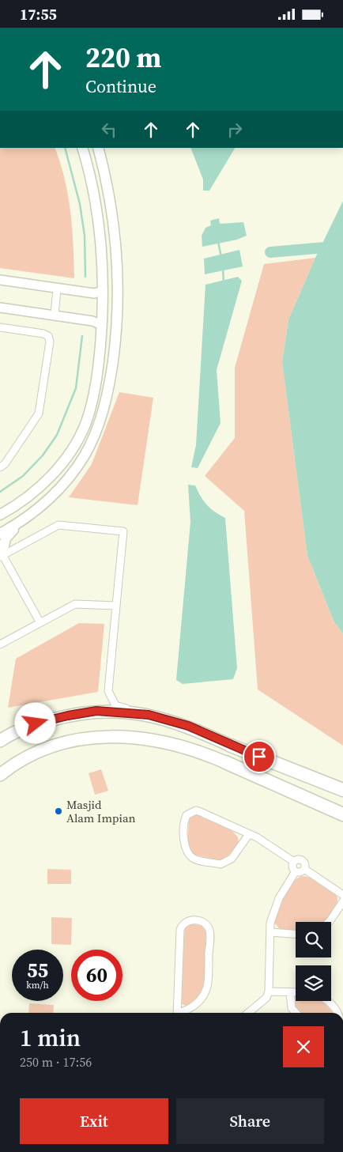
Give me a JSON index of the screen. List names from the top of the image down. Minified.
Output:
{"places":["Masjid Alam Impian"],"page":{"status":"17:55","turn":["220 m","Continue"],"speed":"55 km/h","limit":"60","heading":["1 min","250 m · 17:56"],"buttons":["Exit","Share"]}}
